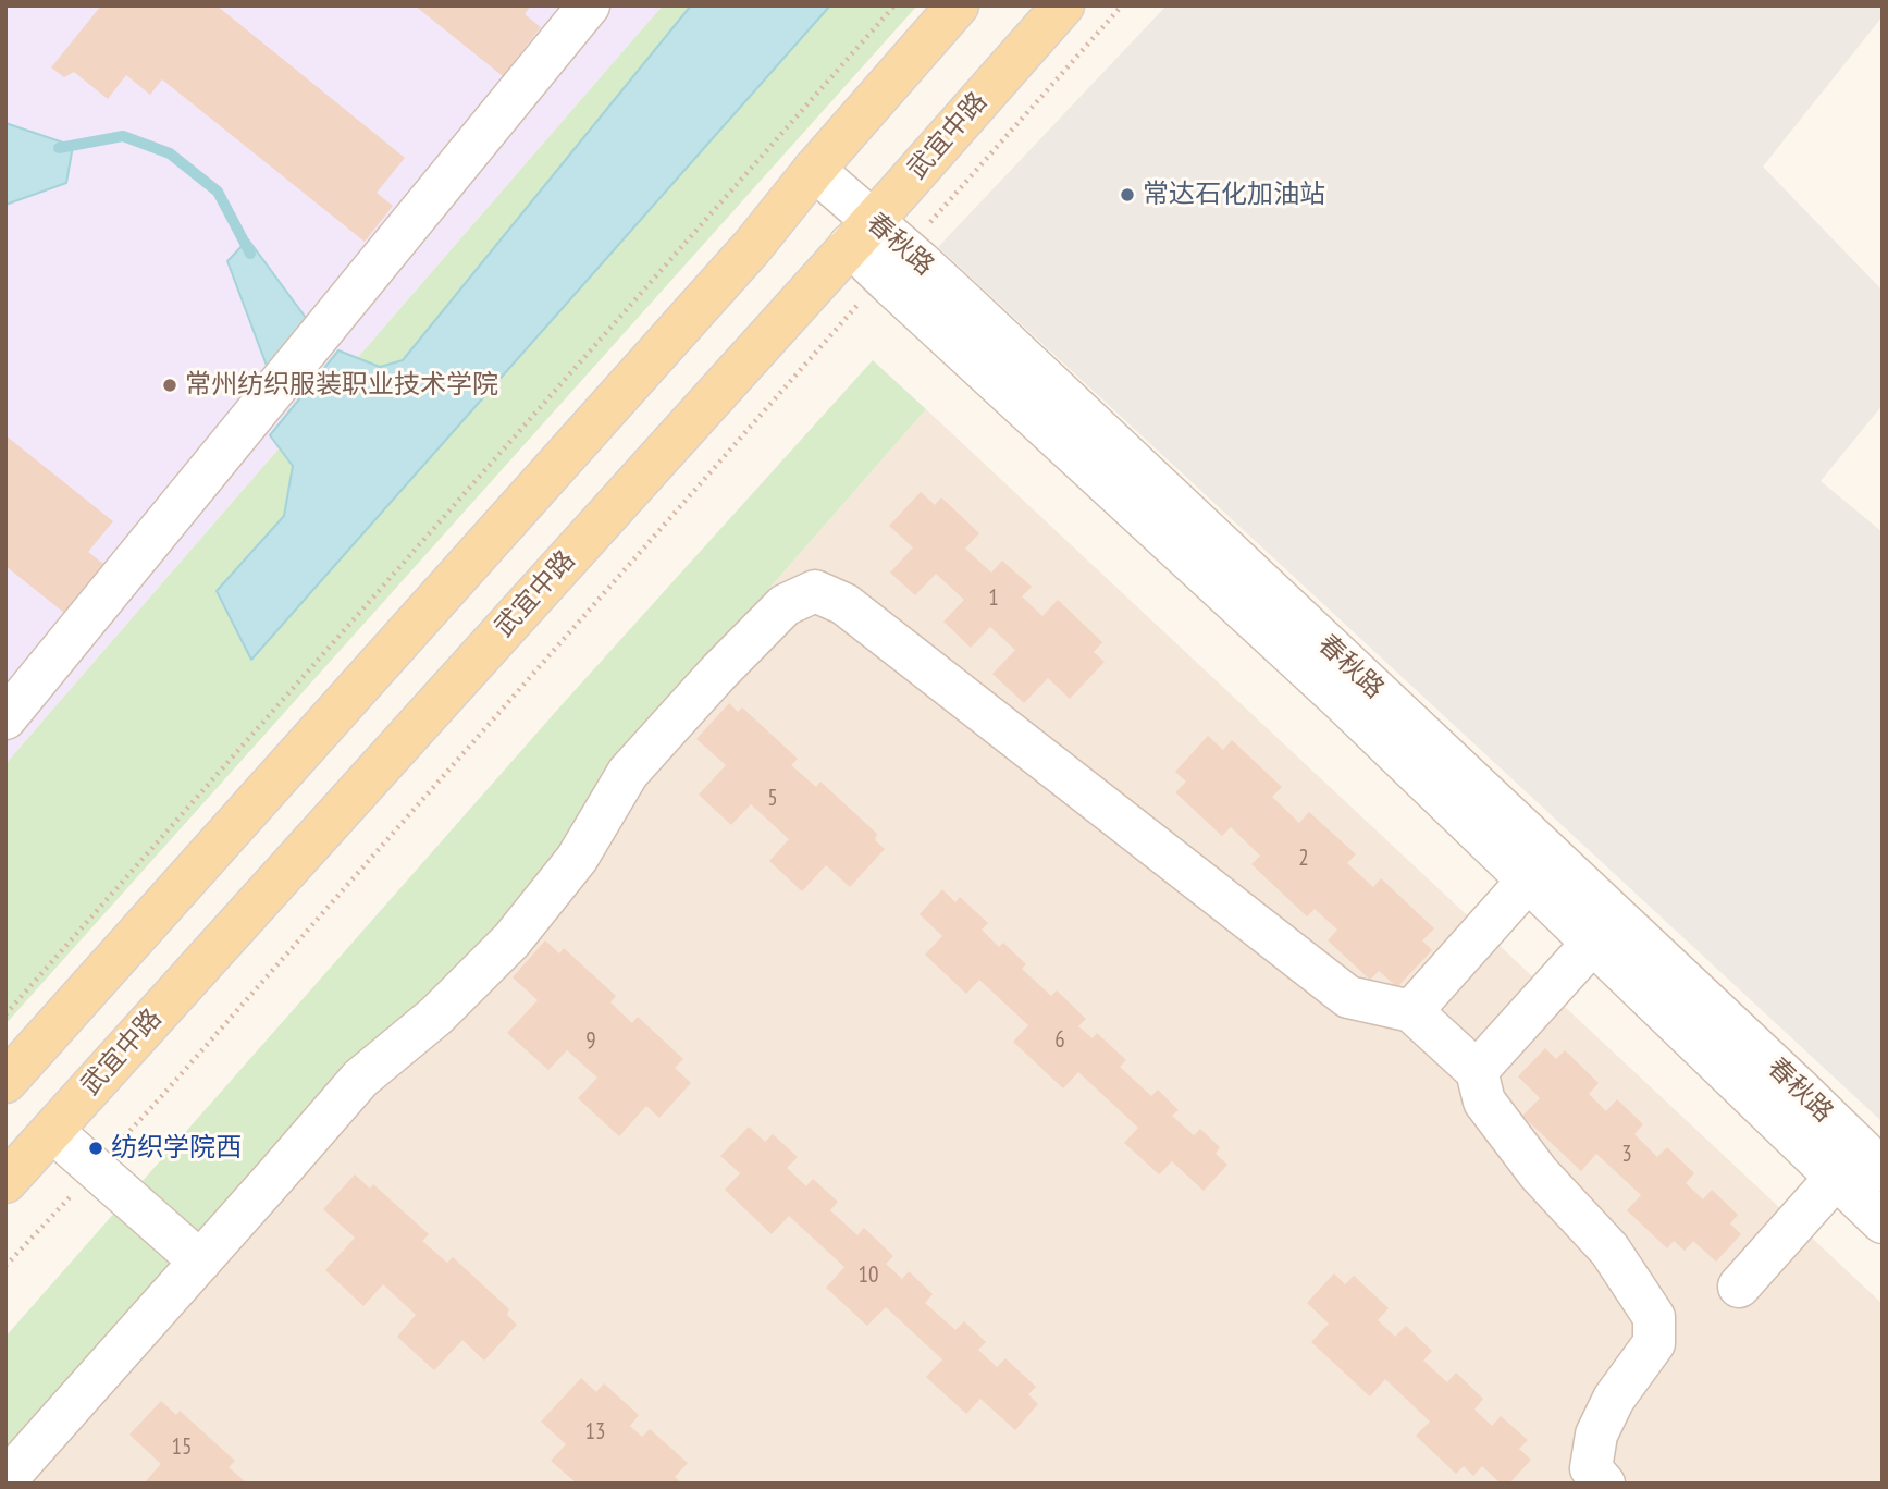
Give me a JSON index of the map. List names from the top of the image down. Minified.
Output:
{"streets":{"main road":["武宜中路"],"street":["春秋路"]},"crossings":[["武宜中路","春秋路"]],"places":["常达石化加油站","常州纺织服装职业技术学院","纺织学院西"],"house_numbers":["1","5","2","6","9","3","10","13","15"]}
